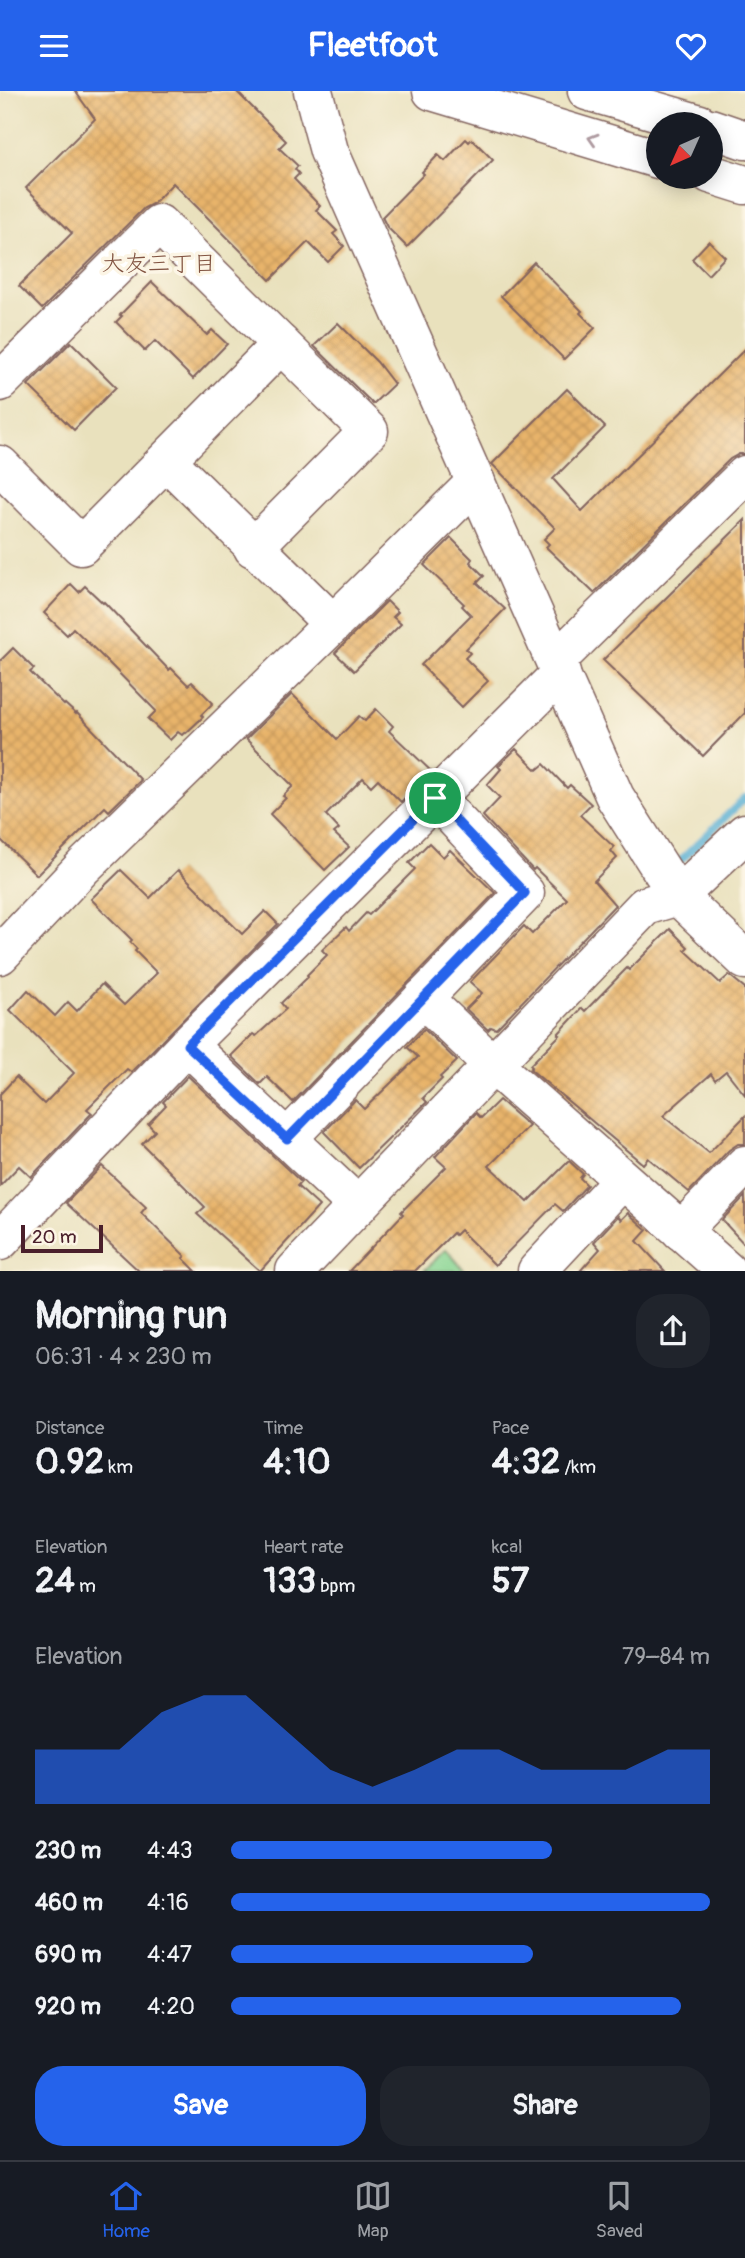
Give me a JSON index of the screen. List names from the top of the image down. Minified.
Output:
{"districts":["大友三丁目"],"scale_bar":"20 m","north":"bottom left","page":{"header":"Fleetfoot","scale":"20 m","heading":["Morning run","06:31 · 4 × 230 m"],"stats":[["Distance","0.92 km"],["Time","4:10"],["Pace","4:32 /km"],["Elevation","24 m"],["Heart rate","133 bpm"],["kcal","57"]],"chart":["Elevation","79–84 m"],"list":[{"name":"230 m","note":"4:43"},{"name":"460 m","note":"4:16"},{"name":"690 m","note":"4:47"},{"name":"920 m","note":"4:20"}],"buttons":["Save","Share"],"tabs":["Home","Map","Saved"]}}
